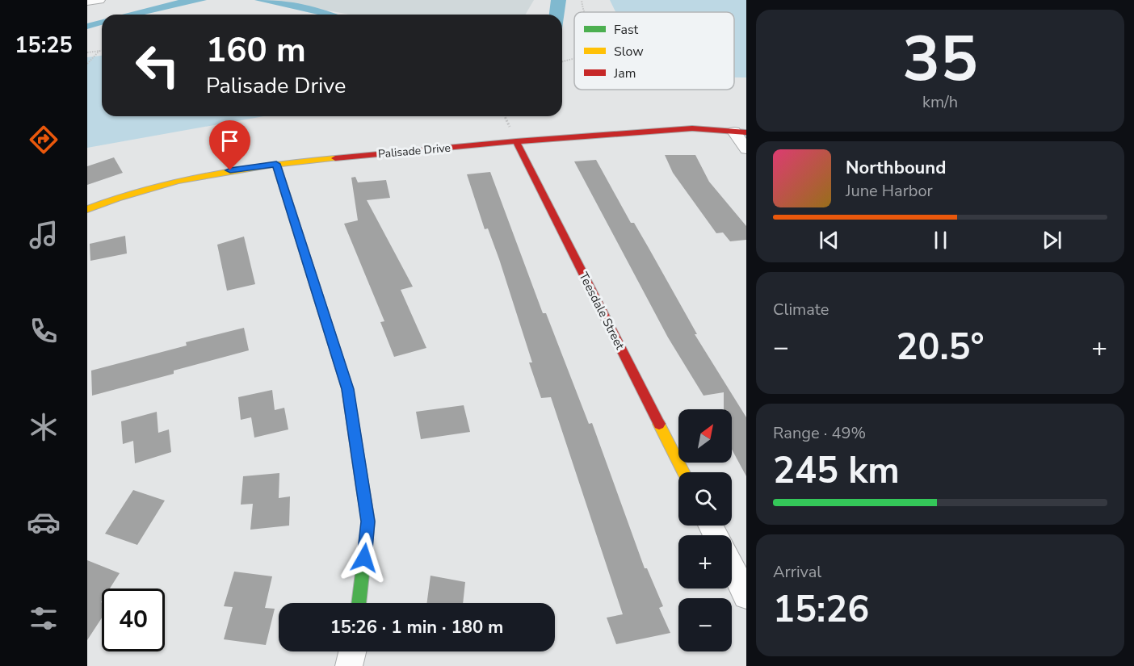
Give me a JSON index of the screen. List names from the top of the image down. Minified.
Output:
{"streets":{"street":["Palisade Drive","Teesdale Street"]},"crossings":[["Palisade Drive","Teesdale Street"]],"legend":["Fast","Slow","Jam"],"north":"top right","page":{"tabs":"15:25","tile":[["35","km/h"],"Climate",["Range · 49%","245 km"],["Arrival","15:26"]],"turn":["160 m","Palisade Drive"],"song":["Northbound","June Harbor"],"heat":["−","20.5°","+"],"map_buttons":["+","−"],"limit":"40","trip":"15:26 · 1 min · 180 m"}}
